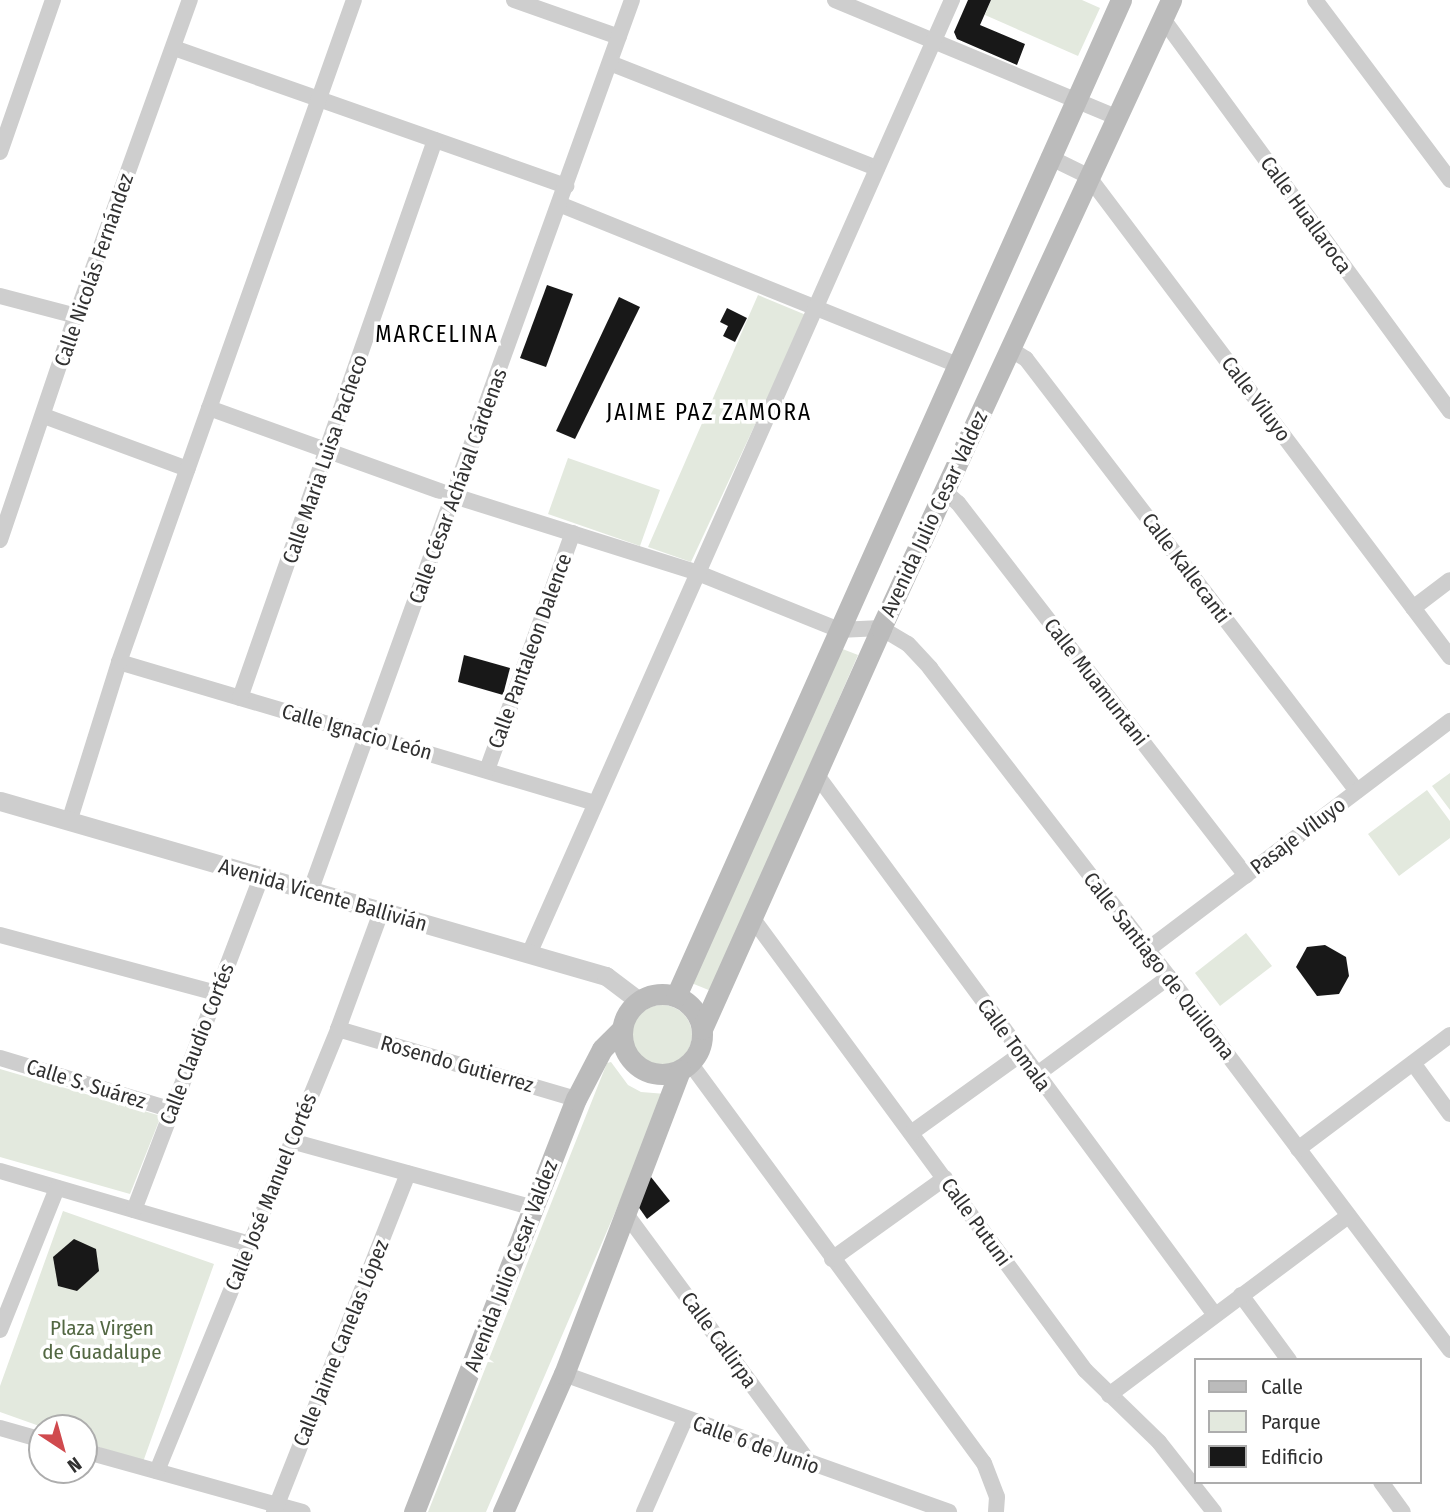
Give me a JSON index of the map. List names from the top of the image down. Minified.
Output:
{"streets":{"main road":["Avenida Julio Cesar Valdez"],"street":["Calle Huallaroca","Calle Nicolás Fernández","Calle Viluyo","Calle Maria Luisa Pacheco","Calle César Achával Cárdenas","Calle Kallecanti","Calle Pantaleon Dalence","Calle Muamuntani","Calle Ignacio León","Pasaje Viluyo","Avenida Vicente Ballivián","Calle Santiago de Quilloma","Calle Claudio Cortés","Calle Tomala","Rosendo Gutierrez","Calle S. Suárez","Calle José Manuel Cortés","Calle Putuni","Calle Callirpa","Calle Jaime Canelas López","Calle 6 de Junio"]},"crossings":[["Calle Huallaroca","Avenida Julio Cesar Valdez"],["Calle Viluyo","Avenida Julio Cesar Valdez"],["Calle Maria Luisa Pacheco","Calle Ignacio León"],["Calle César Achával Cárdenas","Calle Ignacio León"],["Calle César Achával Cárdenas","Avenida Vicente Ballivián"],["Avenida Julio Cesar Valdez","Calle Kallecanti"],["Avenida Julio Cesar Valdez","Calle Muamuntani"],["Avenida Julio Cesar Valdez","Avenida Vicente Ballivián"],["Avenida Julio Cesar Valdez","Calle Santiago de Quilloma"],["Avenida Julio Cesar Valdez","Calle Tomala"],["Avenida Julio Cesar Valdez","Rosendo Gutierrez"],["Avenida Julio Cesar Valdez","Calle Putuni"],["Calle Kallecanti","Pasaje Viluyo"],["Calle Pantaleon Dalence","Calle Ignacio León"],["Calle Muamuntani","Pasaje Viluyo"],["Pasaje Viluyo","Calle Santiago de Quilloma"],["Avenida Vicente Ballivián","Calle Claudio Cortés"],["Avenida Vicente Ballivián","Calle José Manuel Cortés"],["Calle Claudio Cortés","Calle S. Suárez"],["Rosendo Gutierrez","Calle José Manuel Cortés"],["Calle Callirpa","Calle 6 de Junio"]],"districts":["MARCELINA","JAIME PAZ ZAMORA"],"parks":["Plaza Virgen de Guadalupe"],"legend":["Calle","Parque","Edificio"],"north":"bottom right"}
